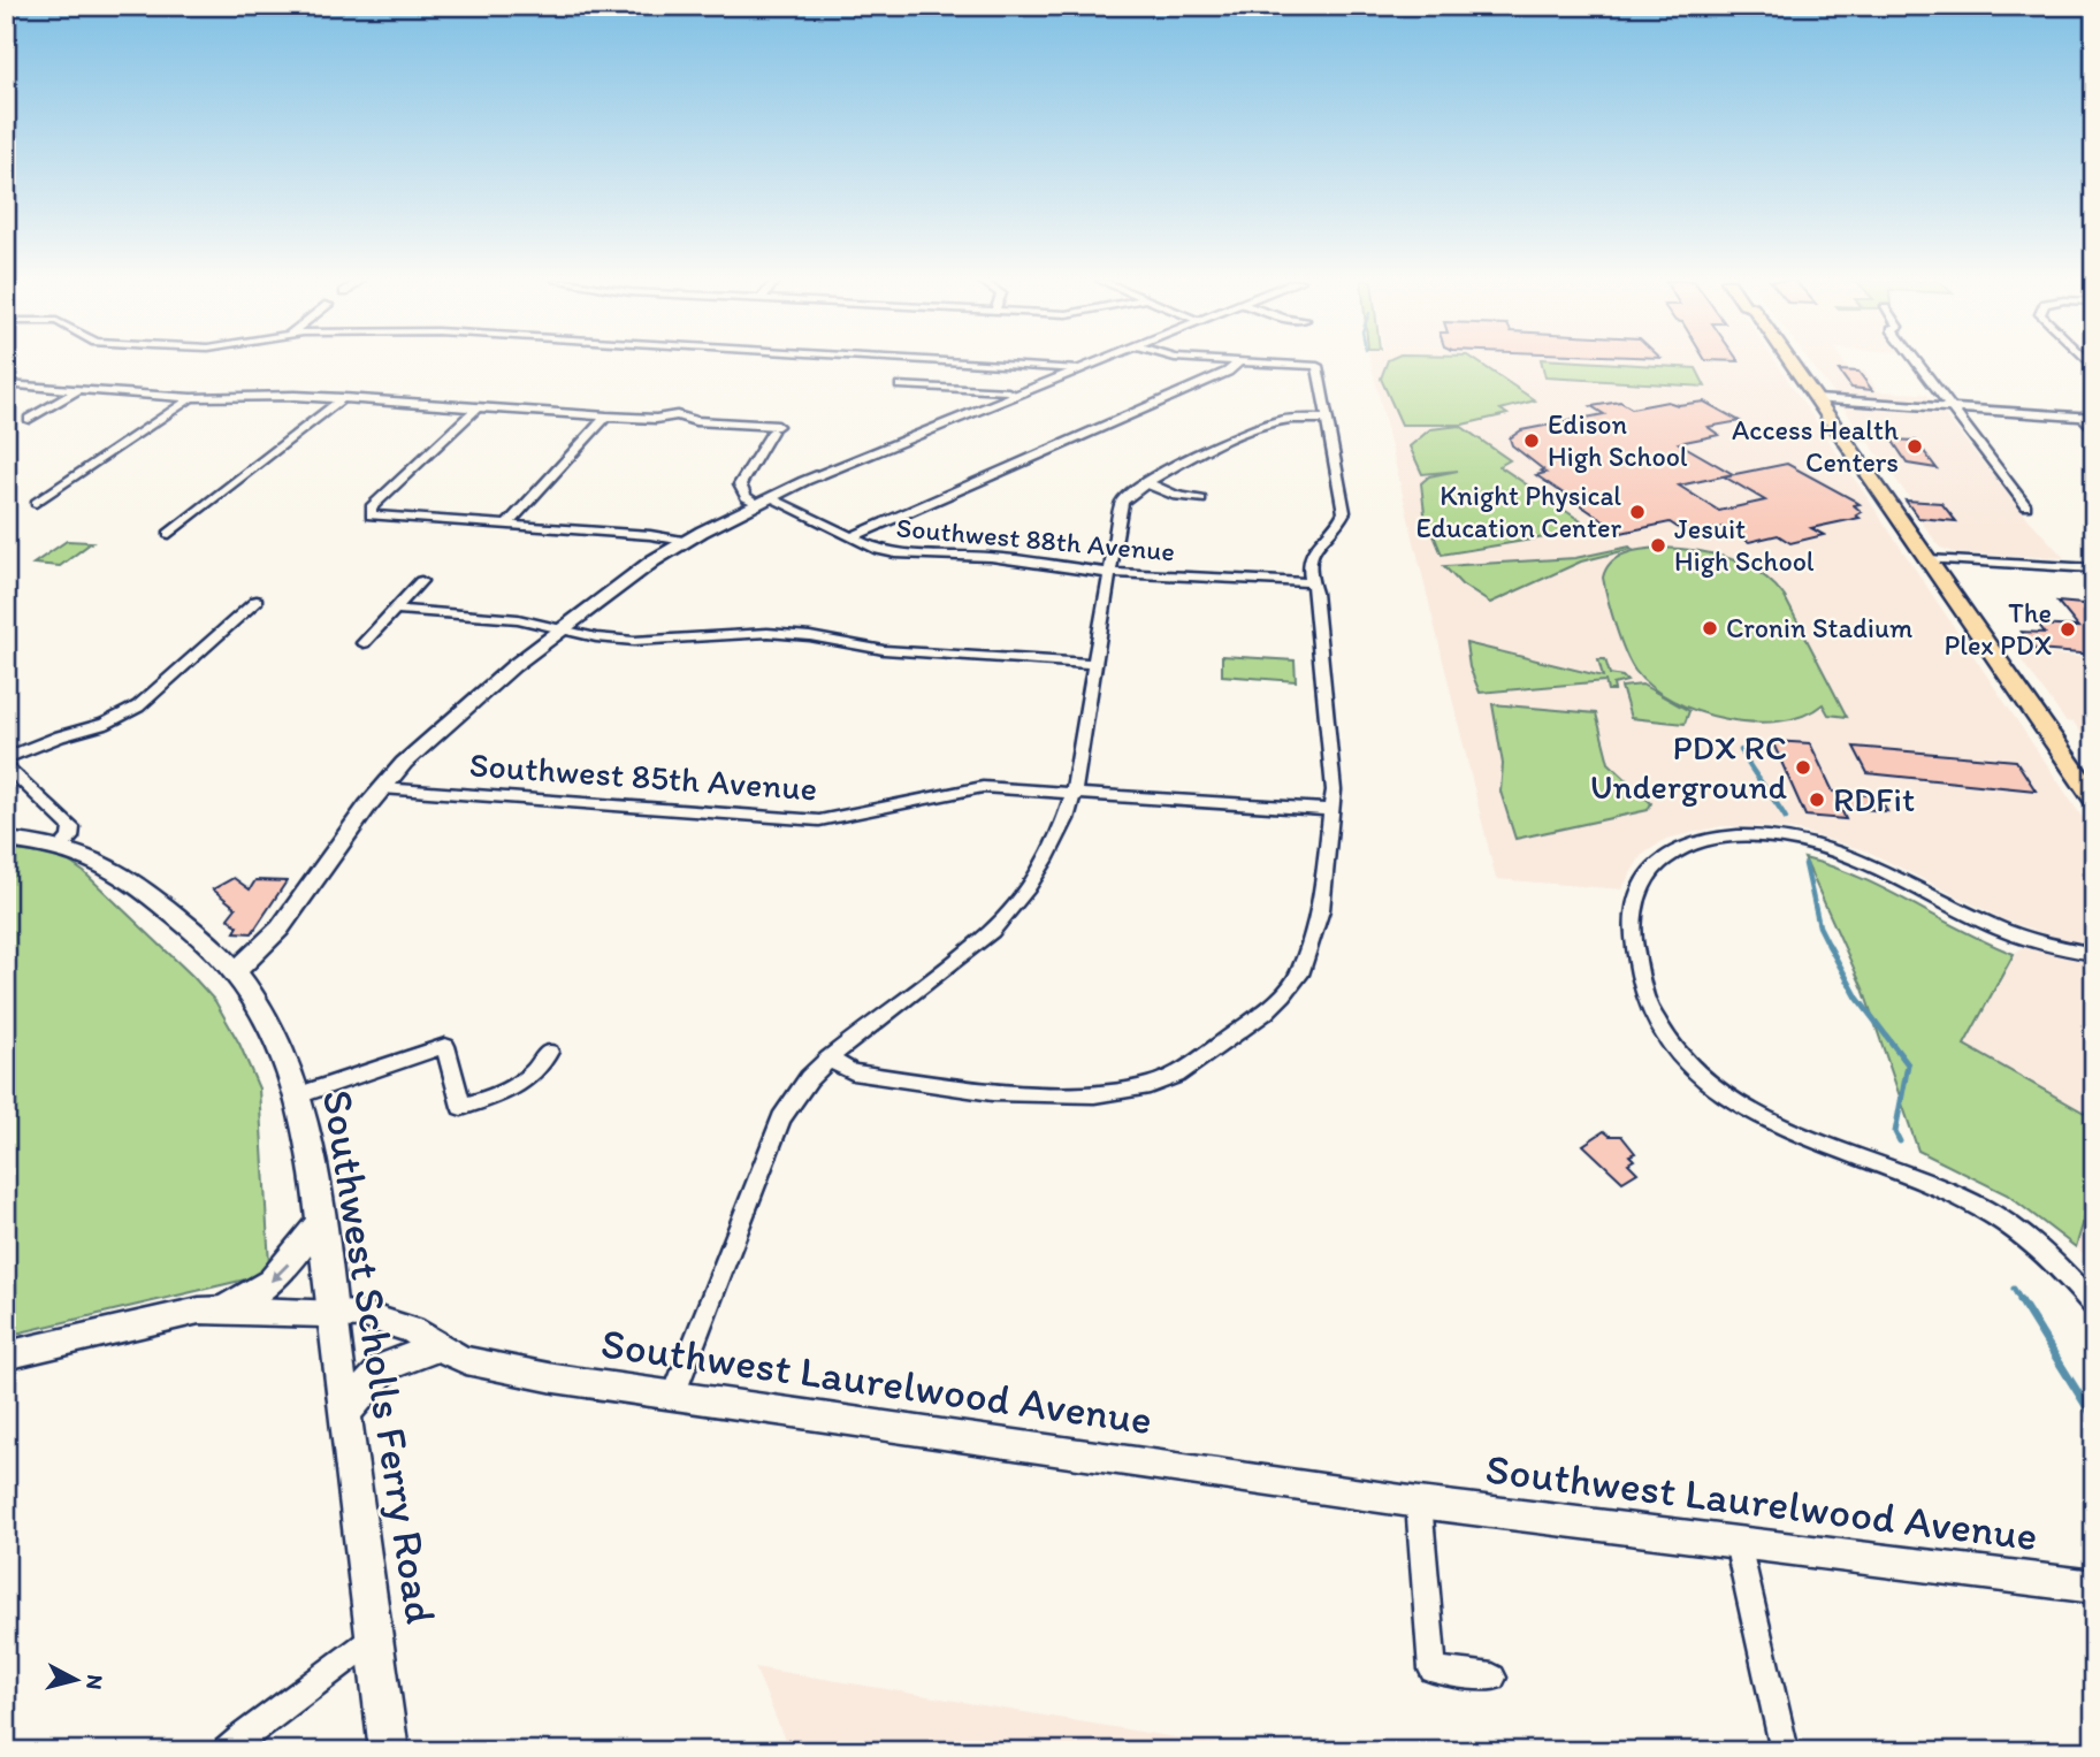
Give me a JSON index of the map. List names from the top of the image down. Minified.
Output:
{"streets":{"main road":["Southwest Scholls Ferry Road"],"street":["Southwest 88th Avenue","Southwest 85th Avenue","Southwest Laurelwood Avenue"]},"crossings":[["Southwest Scholls Ferry Road","Southwest Laurelwood Avenue"]],"places":["Edison High School","Access Health Centers","Knight Physical Education Center","Jesuit High School","Cronin Stadium","The Plex PDX","PDX RC Underground","RDFit"],"north":"right"}
